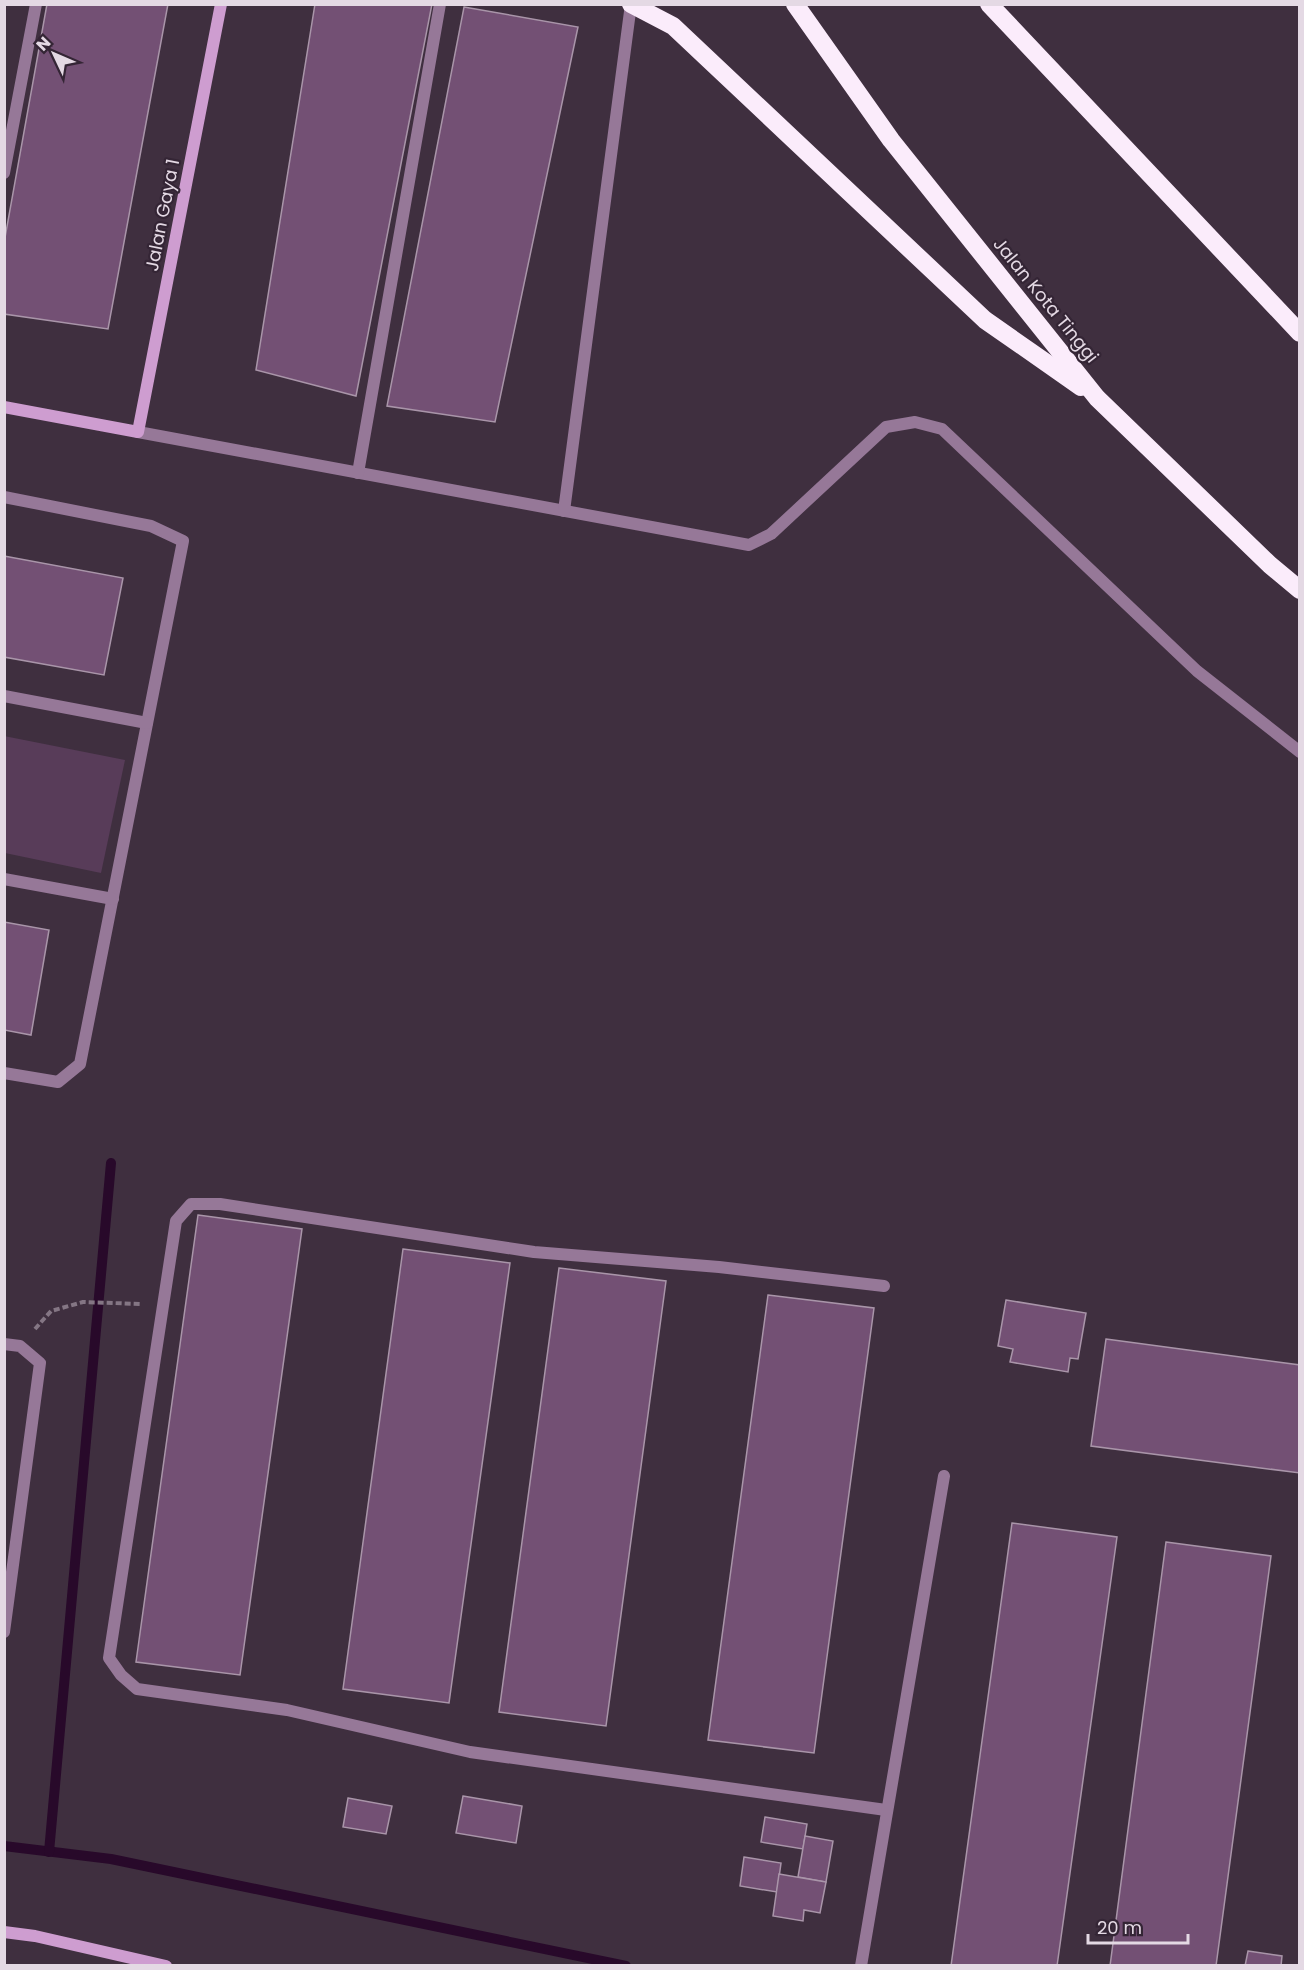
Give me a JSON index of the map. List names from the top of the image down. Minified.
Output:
{"streets":{"highway":["Jalan Kota Tinggi"],"street":["Jalan Gaya 1"]},"scale_bar":"20 m","north":"top left"}
